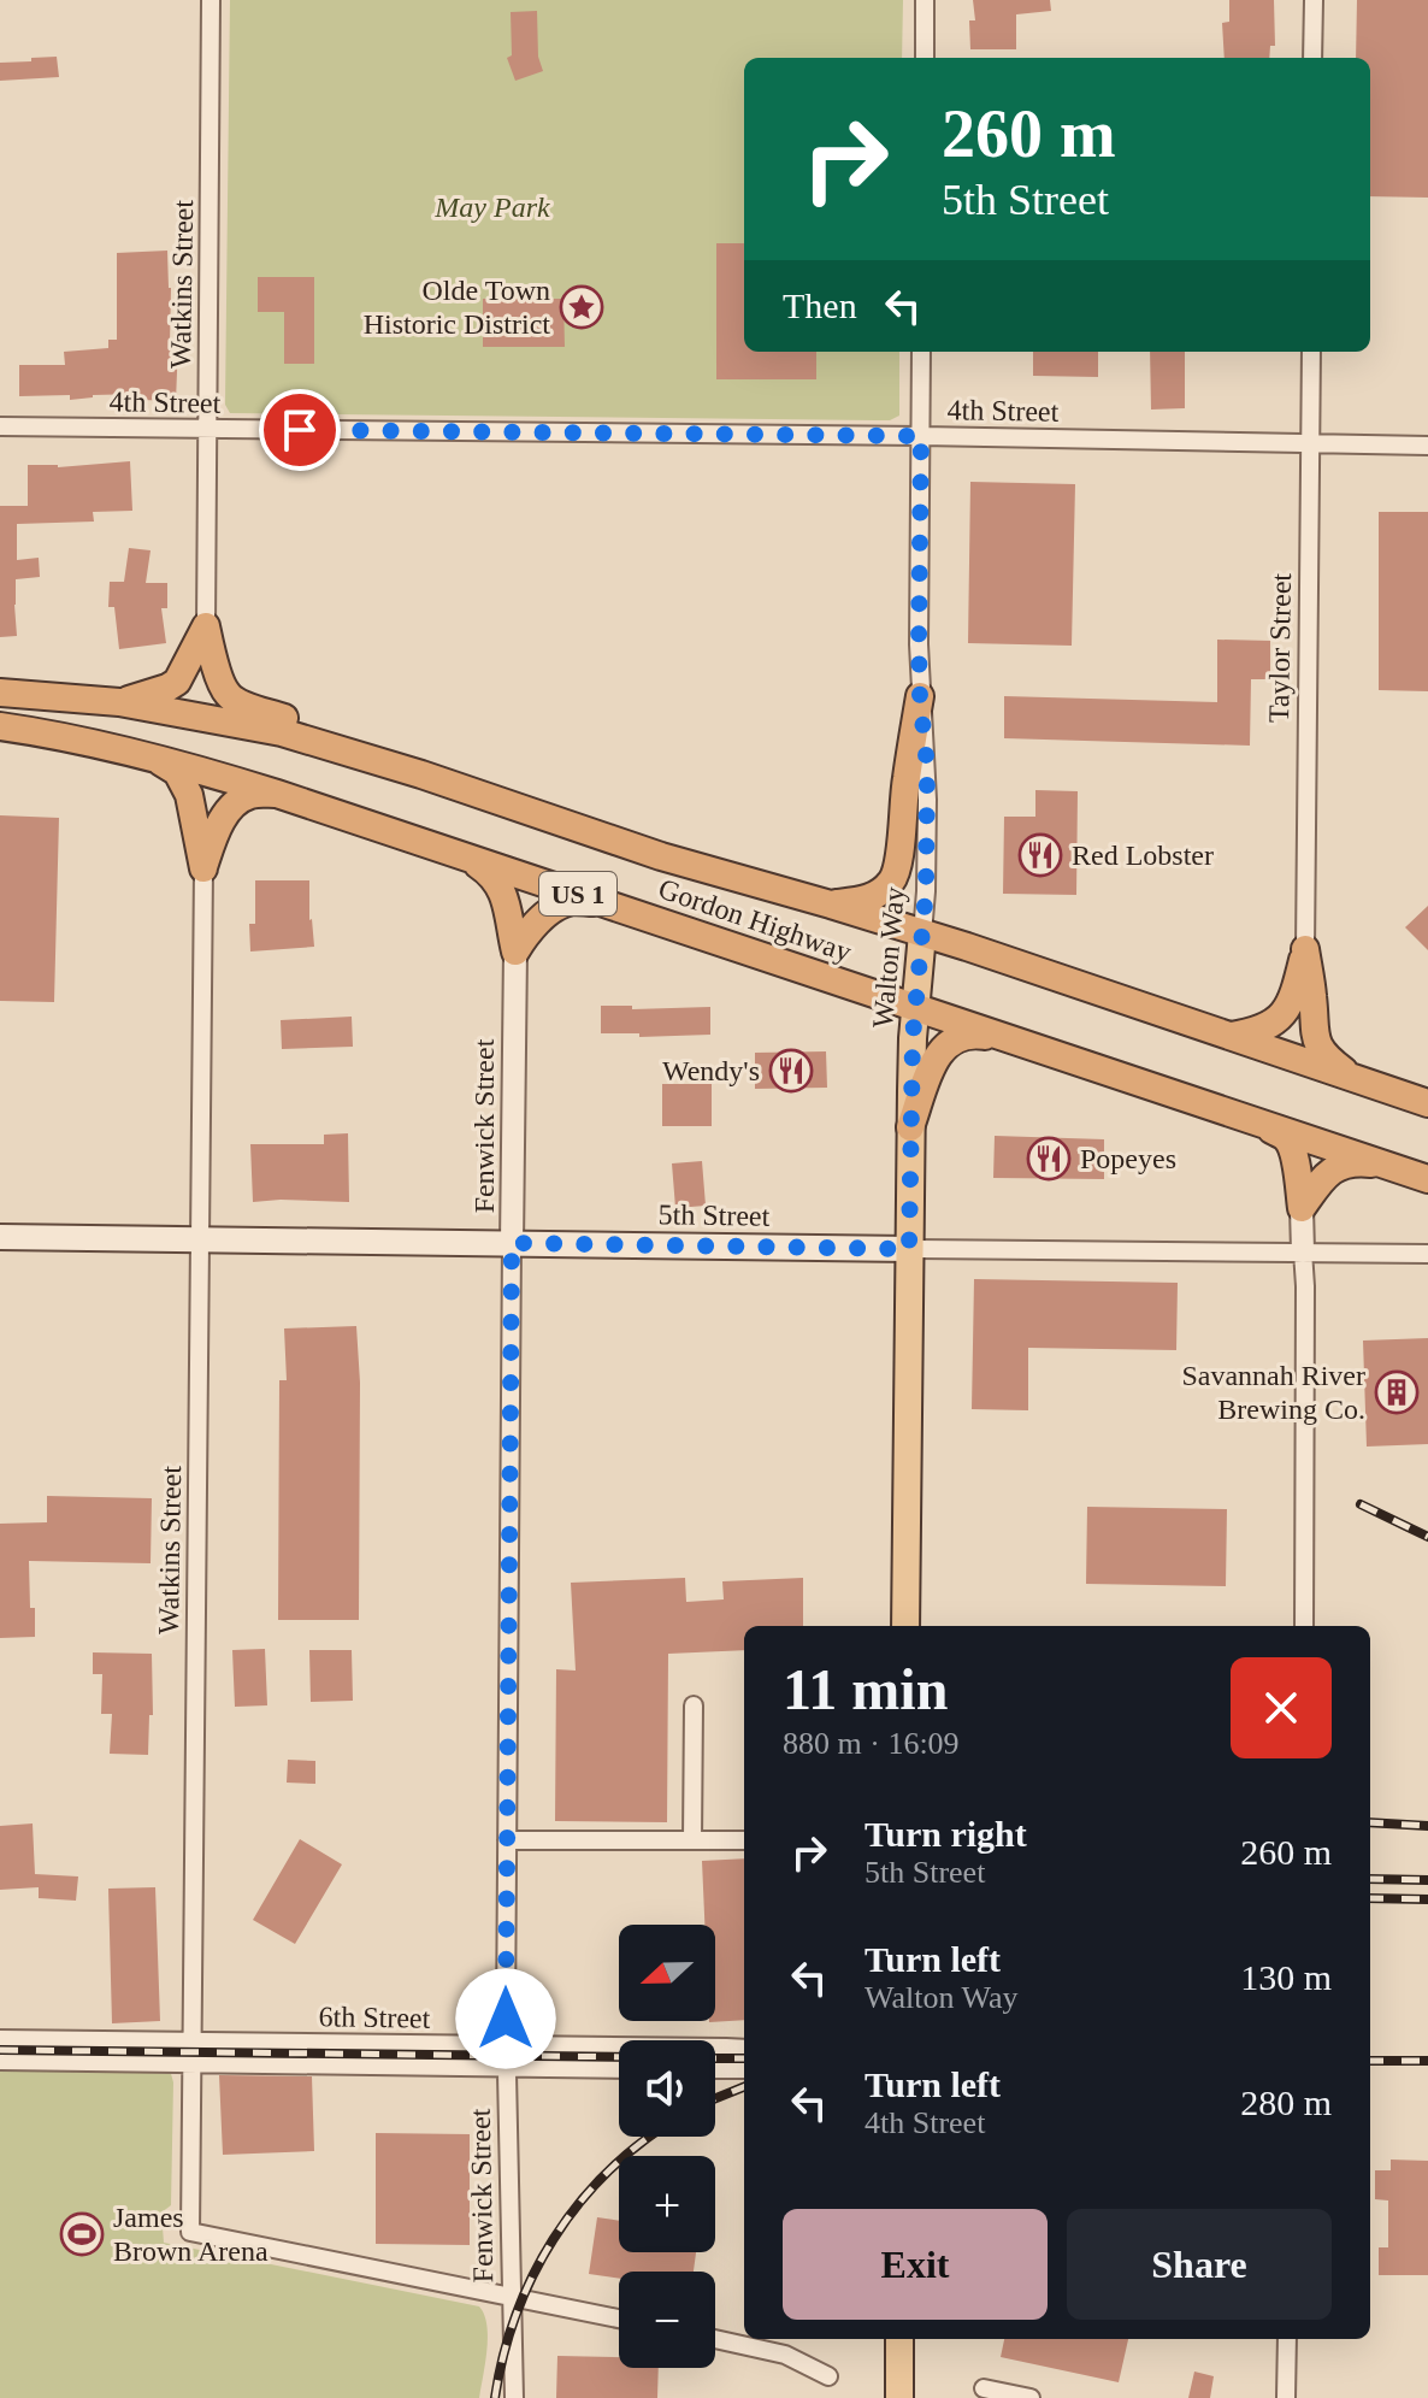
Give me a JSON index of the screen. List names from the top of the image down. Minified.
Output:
{"streets":{"highway":["US 1","Gordon Highway"],"main road":["Walton Way","5th Street"],"street":["Watkins Street","4th Street","Taylor Street","Fenwick Street","6th Street"]},"crossings":[["Watkins Street","4th Street"],["Watkins Street","Fenwick Street"],["Watkins Street","5th Street"],["Watkins Street","6th Street"],["4th Street","Taylor Street"],["4th Street","Walton Way"],["Gordon Highway","Walton Way"],["Walton Way","5th Street"],["Fenwick Street","5th Street"],["Fenwick Street","6th Street"]],"parks":["May Park"],"places":{"place":["Olde Town Historic District"],"restaurant":["Red Lobster","Wendy's","Popeyes"],"building":["Savannah River Brewing Co."],"sports":["James Brown Arena"]},"north":"left","page":{"turn":["260 m","5th Street"],"then":"Then","heading":["11 min","880 m · 16:09"],"list":[{"name":"Turn right","note":"5th Street","value":"260 m"},{"name":"Turn left","note":"Walton Way","value":"130 m"},{"name":"Turn left","note":"4th Street","value":"280 m"}],"map_buttons":["+","−"],"buttons":["Exit","Share"]}}
